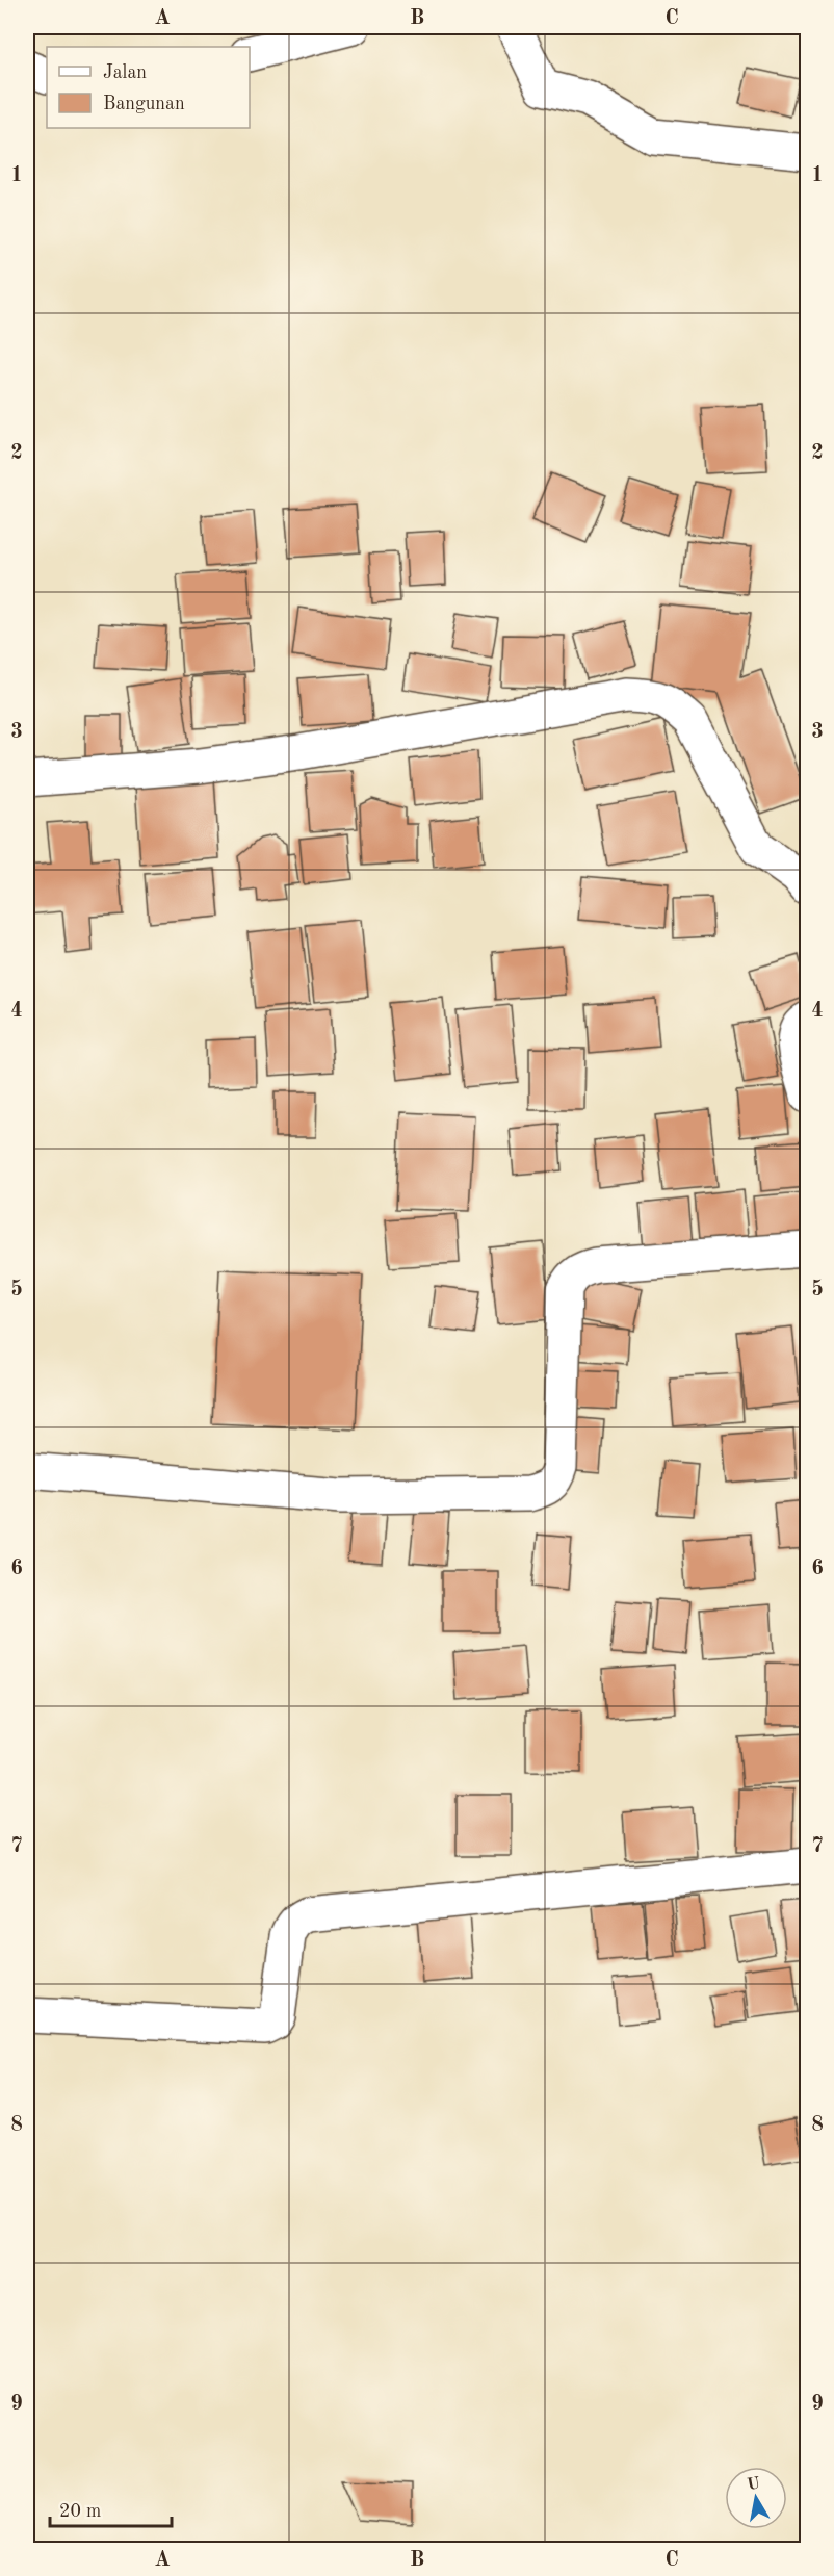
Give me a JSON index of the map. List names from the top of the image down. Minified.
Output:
{"legend":["Jalan","Bangunan"],"scale_bar":"20 m","north":"top","grid":{"columns":["A","B","C"],"rows":["1","2","3","4","5","6","7","8","9"]}}
